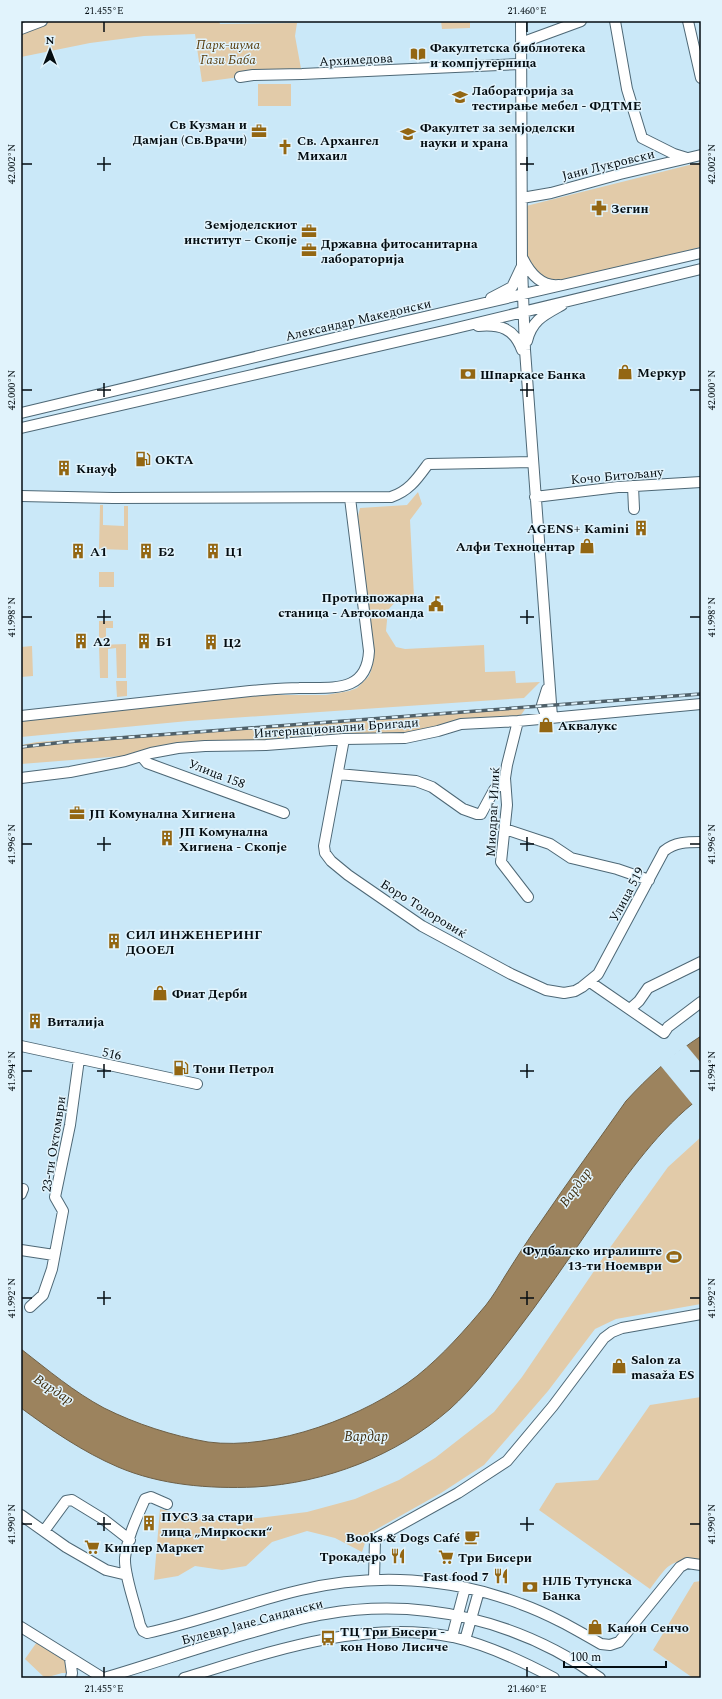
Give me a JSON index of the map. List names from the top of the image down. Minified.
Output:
{"streets":{"street":["Архимедова","Јани Лукровски","Александар Македонски","Кочо Битољану","Интернационални Бригади","Улица 158","Миодраг Илиќ","Улица 519","Боро Тодоровиќ","516","23-ти Октомври","Булевар Јане Сандански"]},"crossings":[["Интернационални Бригади","Улица 158"],["Интернационални Бригади","Миодраг Илиќ"],["Интернационални Бригади","Боро Тодоровиќ"],["Улица 519","Боро Тодоровиќ"],["516","23-ти Октомври"]],"water":["Вардар"],"parks":["Парк-шума Гази Баба"],"places":{"library":["Факултетска библиотека и компјутерница"],"school or university":["Лабораторија за тестирање мебел - ФДТМЕ","Факултет за земјоделски науки и храна"],"office":["Св Кузман и Дамјан (Св.Врачи)","Земјоделскиот институт – Скопје","Државна фитосанитарна лабораторија","ЈП Комунална Хигиена"],"church":["Св. Архангел Михаил"],"pharmacy":["Зегин"],"shop":["Меркур","Алфи Техноцентар","Аквалукс","Фиат Дерби","Salon za masaža ES","Канон Сенчо"],"bank":["Шпаркасе Банка","НЛБ Тутунска Банка"],"fuel station":["ОКТА","Тони Петрол"],"building":["Кнауф","AGENS+ Kamini","А1","Б2","Ц1","А2","Б1","Ц2","ЈП Комунална Хигиена - Скопје","СИЛ ИНЖЕНЕРИНГ ДООЕЛ","Виталија","ПУСЗ за стари лица „Миркоски“"],"public building":["Противпожарна станица - Автокоманда"],"sports":["Фудбалско игралиште 13-ти Ноември"],"cafe":["Books & Dogs Café"],"supermarket":["Киппер Маркет","Три Бисери"],"restaurant":["Трокадеро","Fast food 7"],"bus stop":["ТЦ Три Бисери - кон Ново Лисиче"]},"scale_bar":"100 m","north":"top","coordinates":["21.455°E","21.460°E","42.002°N","42.000°N","41.998°N","41.996°N","41.994°N","41.992°N","41.990°N"]}
